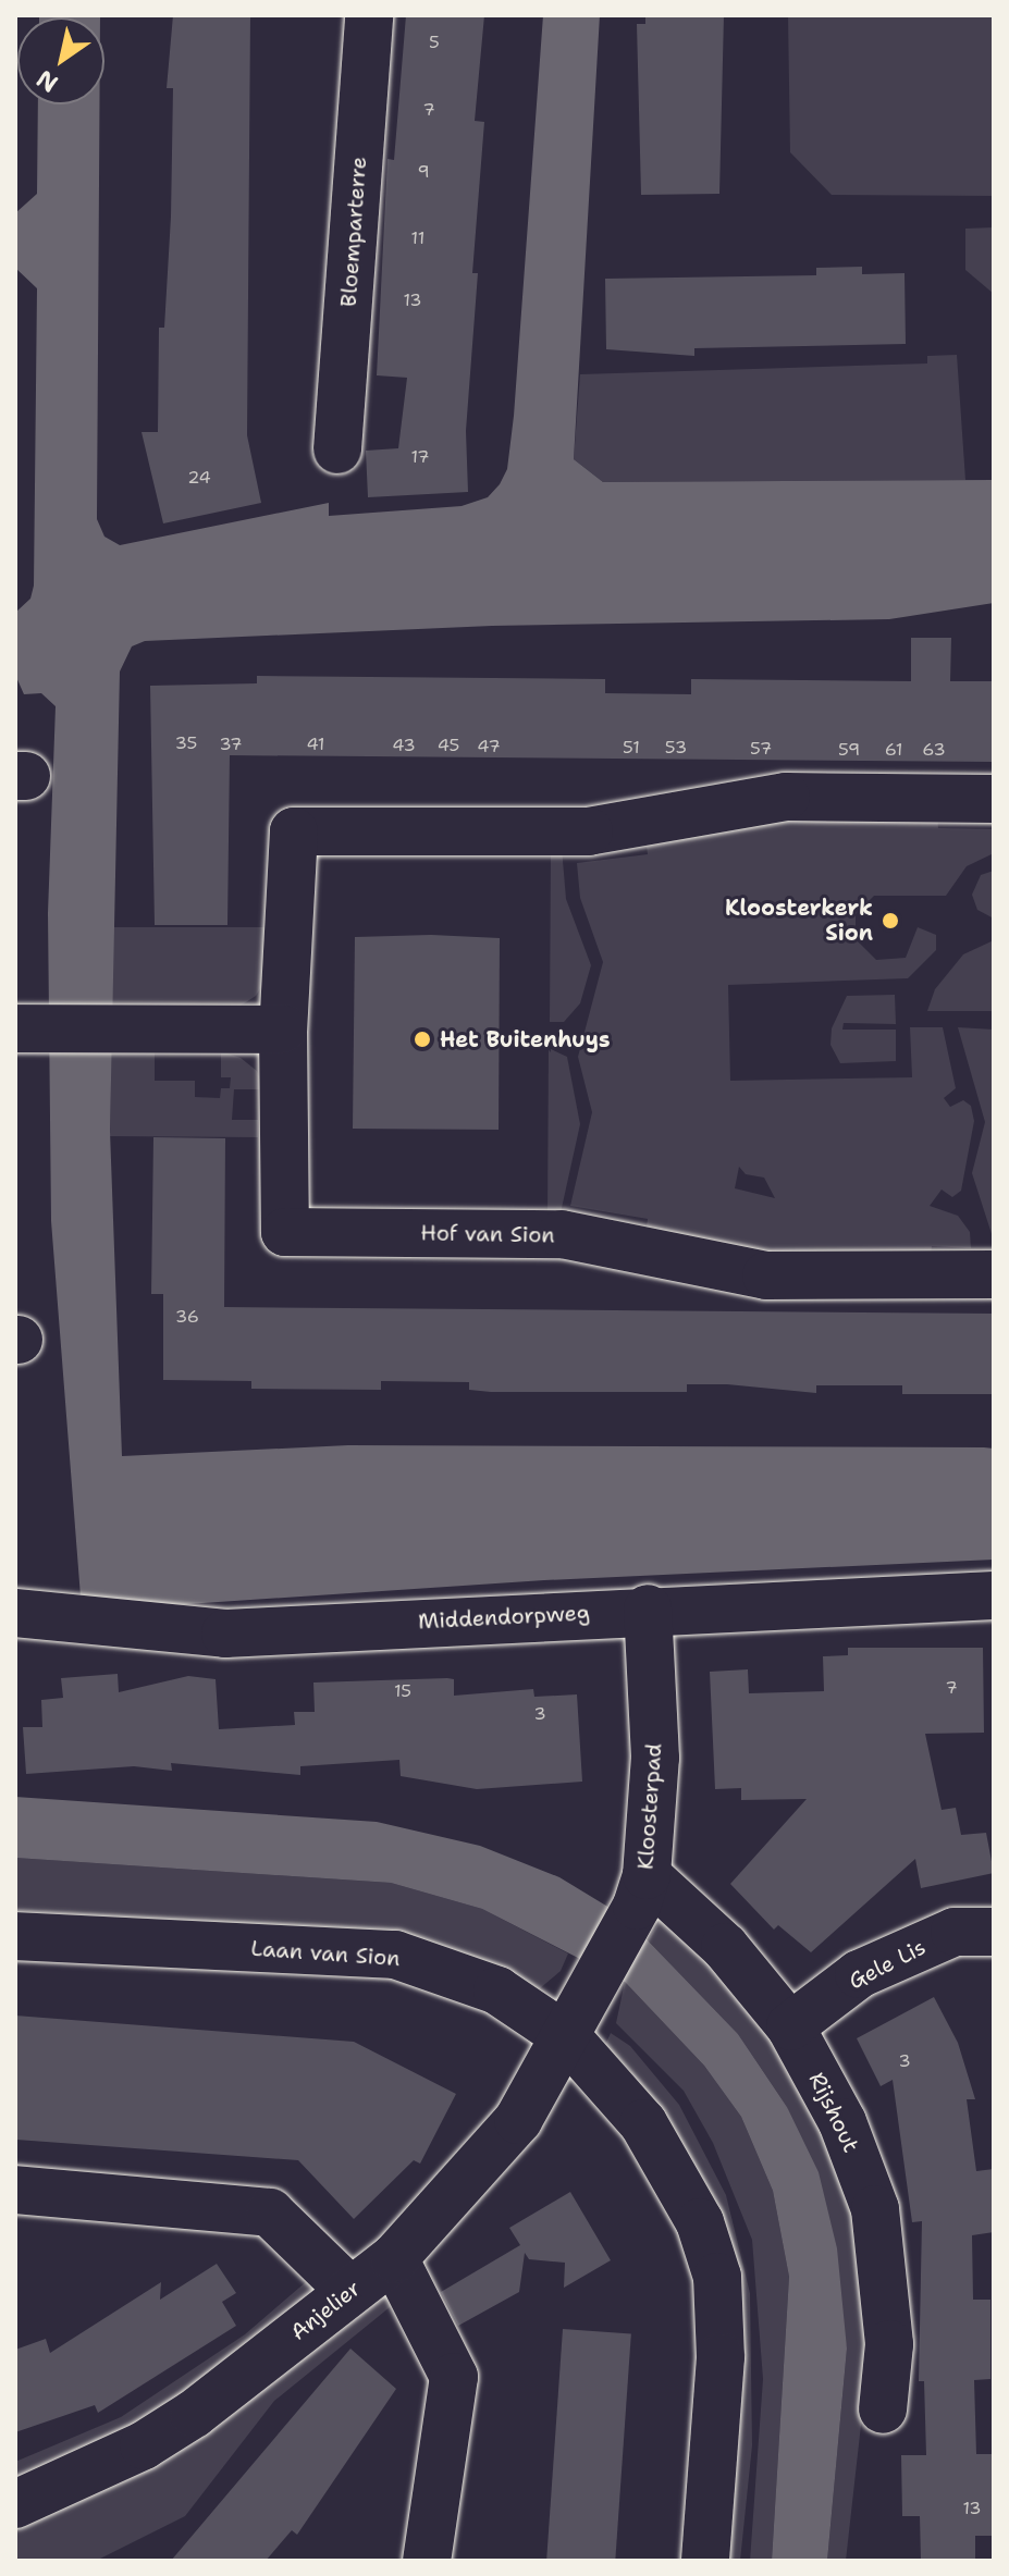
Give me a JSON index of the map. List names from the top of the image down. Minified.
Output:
{"streets":{"street":["Bloemparterre","Hof van Sion","Middendorpweg","Kloosterpad","Laan van Sion","Gele Lis","Rijshout","Anjelier"]},"crossings":[["Middendorpweg","Kloosterpad"],["Kloosterpad","Laan van Sion"],["Kloosterpad","Rijshout"],["Kloosterpad","Anjelier"],["Laan van Sion","Anjelier"],["Gele Lis","Rijshout"]],"places":["Kloosterkerk Sion","Het Buitenhuys"],"house_numbers":["5","7","9","11","13","17","24","35","37","41","43","45","47","51","53","57","59","61","63","36","7","15","3","3","13"],"north":"bottom left"}
